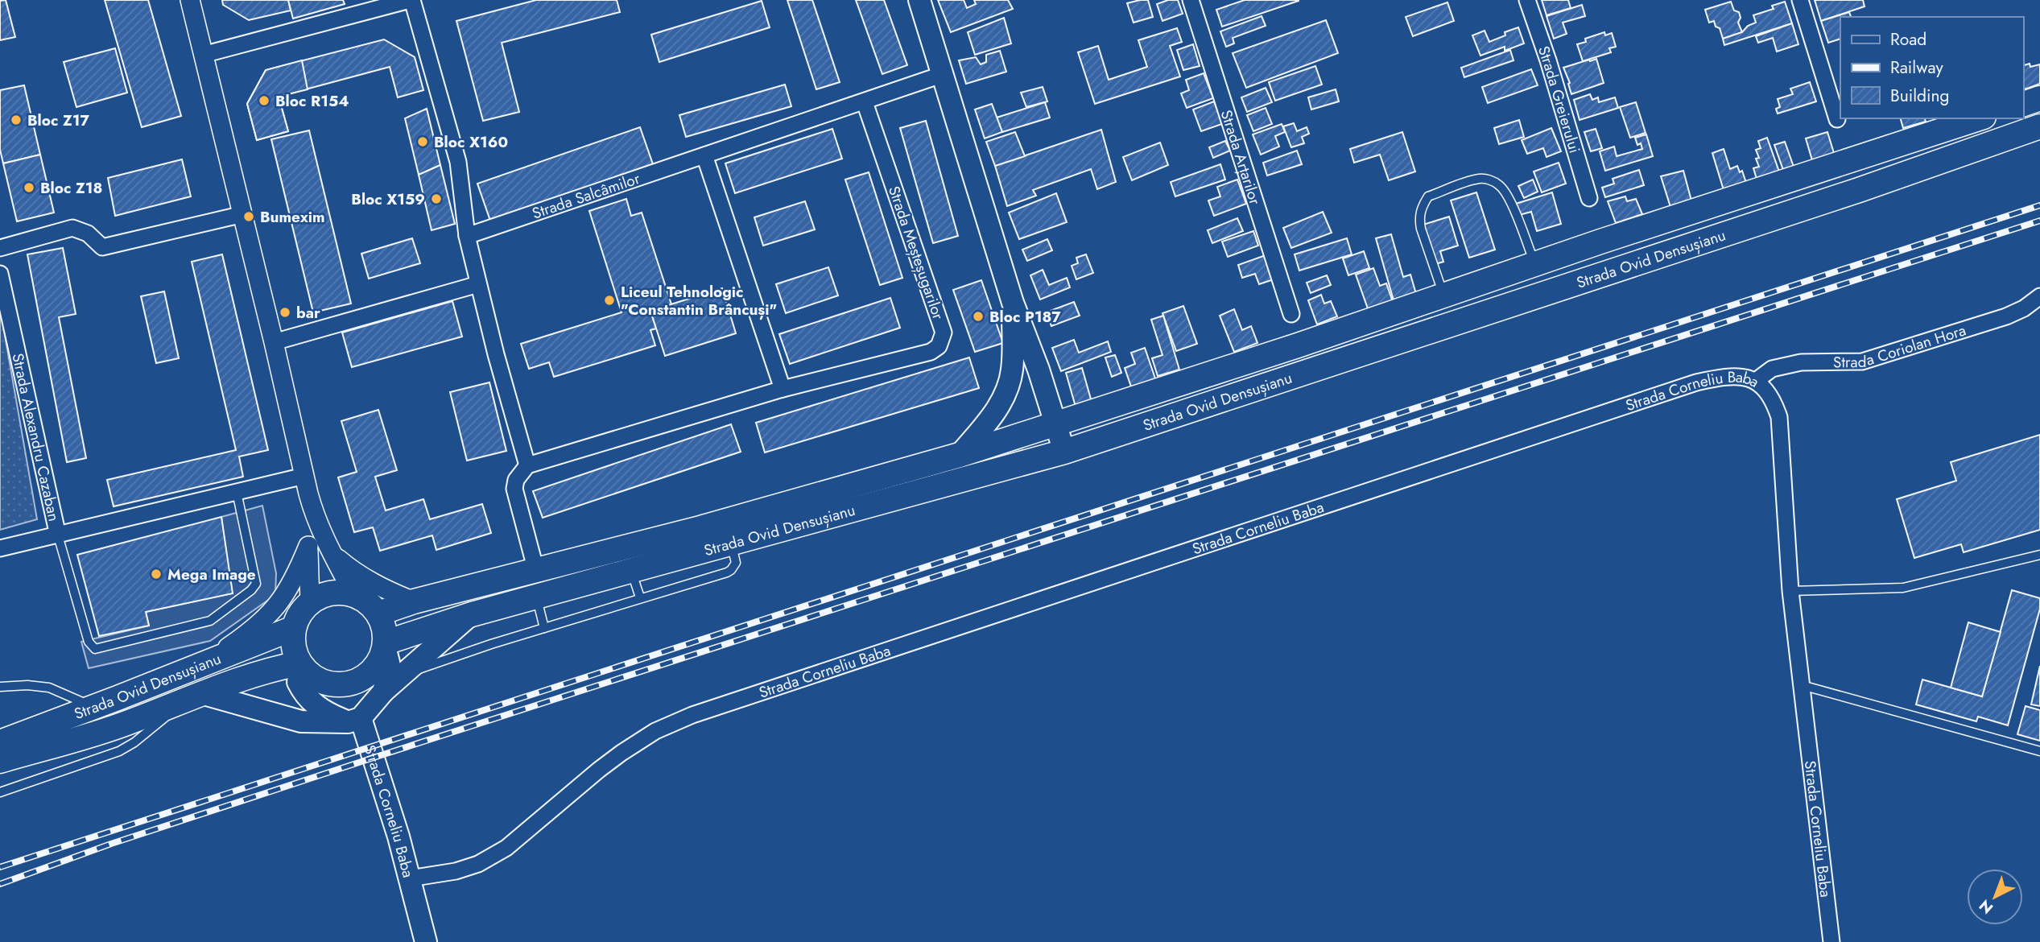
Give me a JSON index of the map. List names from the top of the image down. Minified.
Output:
{"streets":{"main road":["Strada Ovid Densușianu","Strada Corneliu Baba"],"street":["Strada Greierului","Strada Arțarilor","Strada Salcâmilor","Strada Meșteșugarilor","Strada Coriolan Hora","Strada Alexandru Cazaban"]},"crossings":[["Strada Coriolan Hora","Strada Corneliu Baba"]],"places":["Bloc R154","Bloc Z17","Bloc X160","Bloc Z18","Bloc X159","Bumexim","Liceul Tehnologic \"Constantin Brâncuși\"","bar","Bloc P187","Mega Image"],"legend":["Road","Railway","Building"],"north":"bottom left"}
